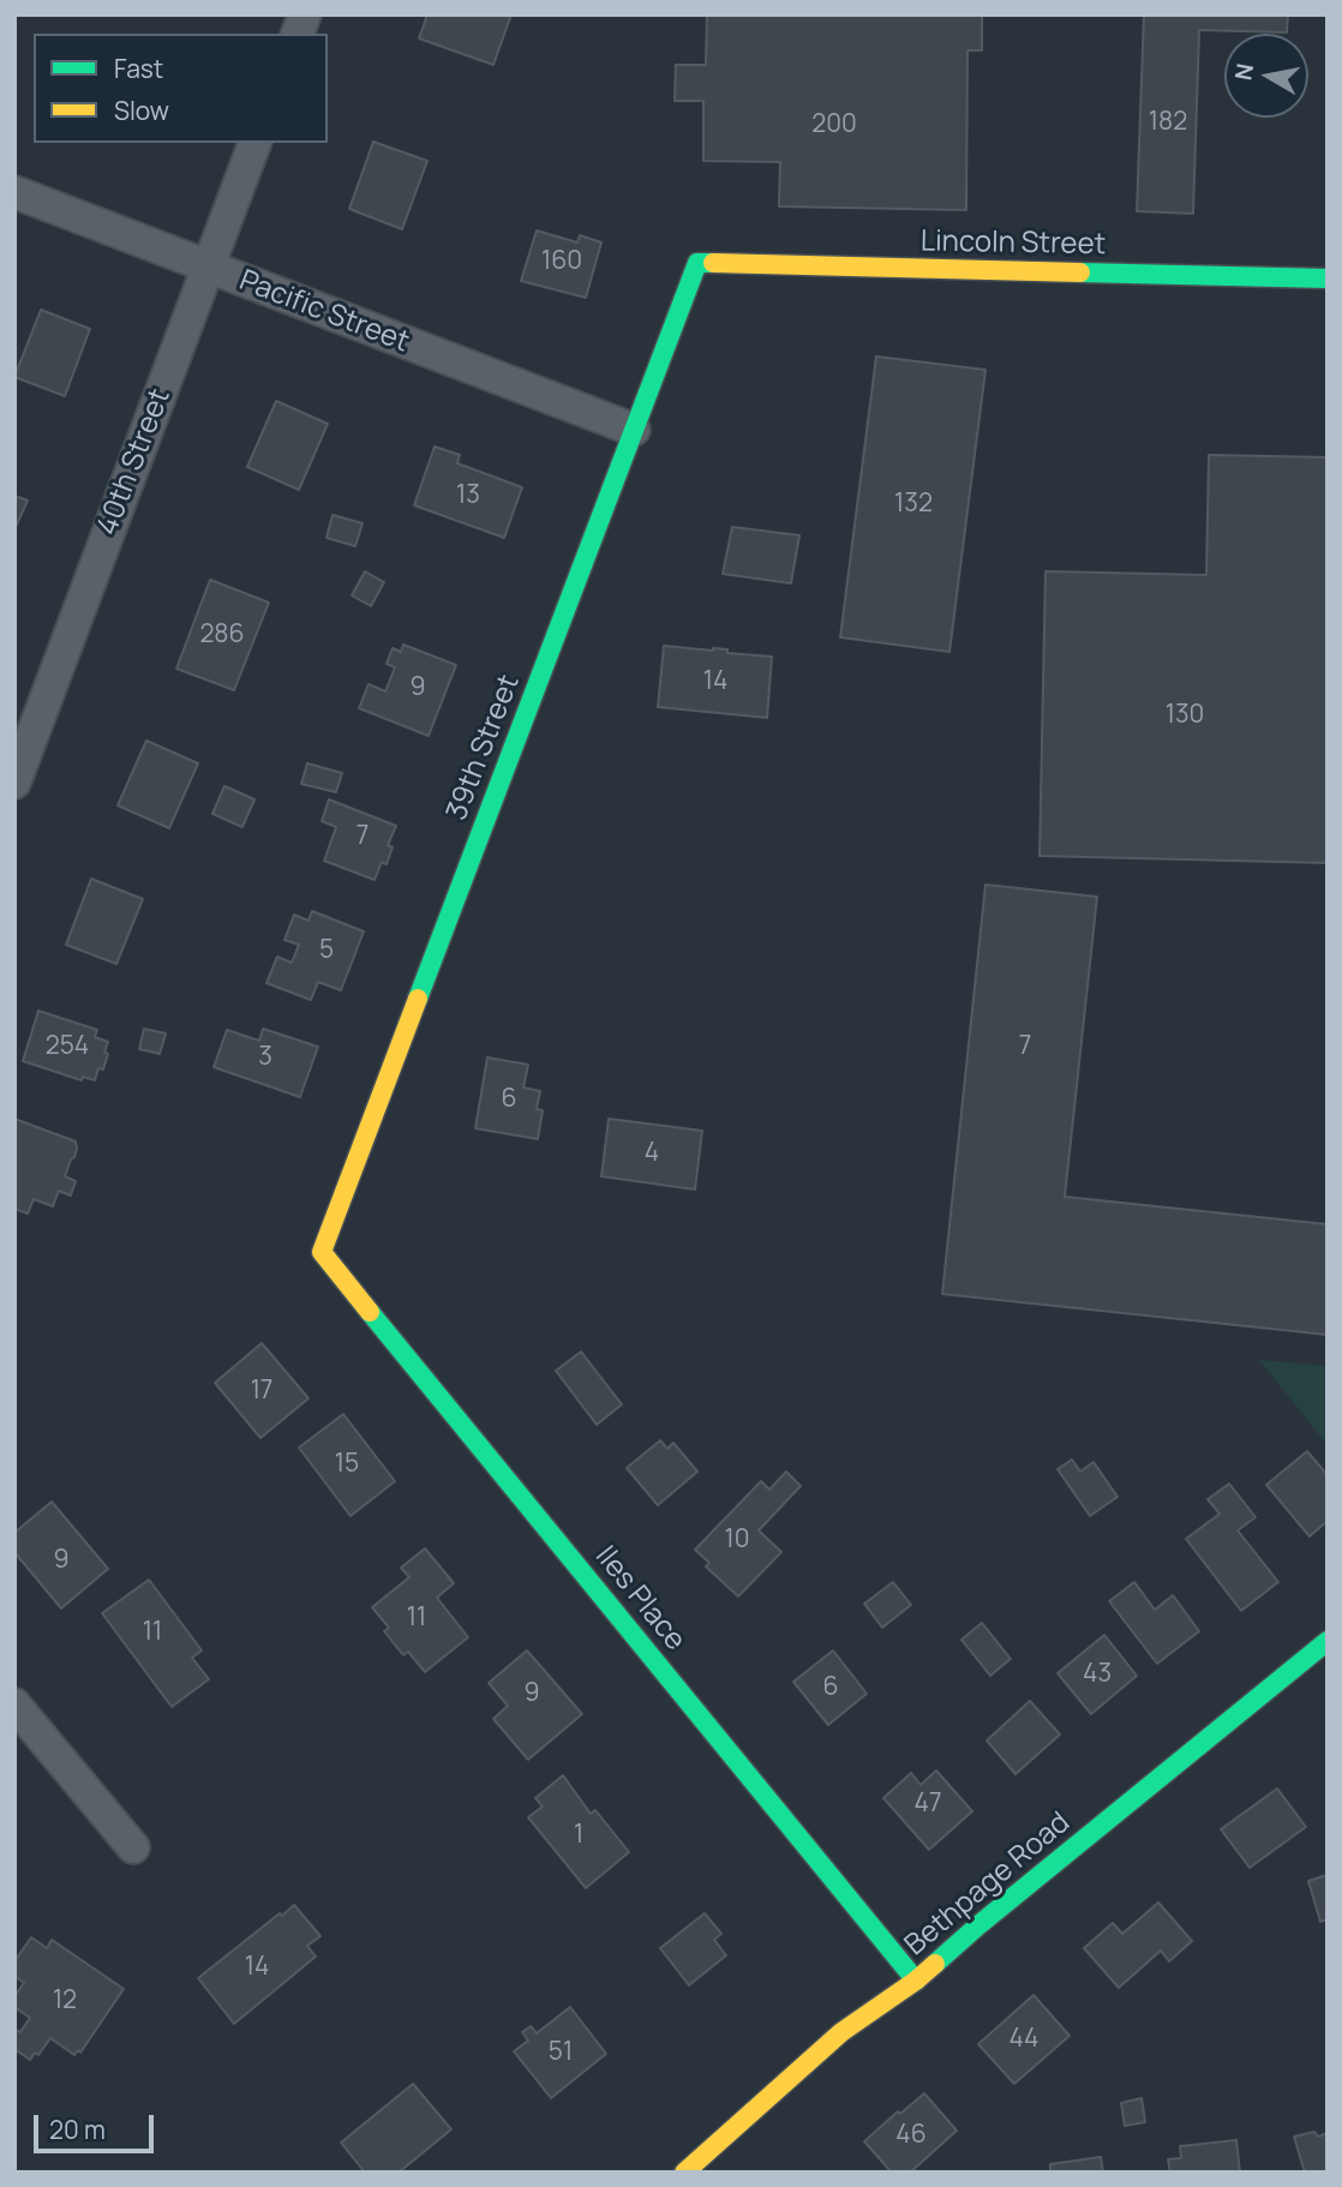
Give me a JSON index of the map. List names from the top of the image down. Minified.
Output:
{"streets":{"street":["Lincoln Street","Pacific Street","40th Street","39th Street","Iles Place","Bethpage Road"]},"crossings":[["Lincoln Street","39th Street"],["Pacific Street","40th Street"],["Pacific Street","39th Street"],["39th Street","Iles Place"],["Iles Place","Bethpage Road"]],"house_numbers":["182","200","160","13","132","286","14","9","130","7","5","254","7","3","6","4","17","15","10","9","11","11","43","6","9","47","1","14","12","44","51","46"],"legend":["Fast","Slow"],"scale_bar":"20 m","north":"left"}
